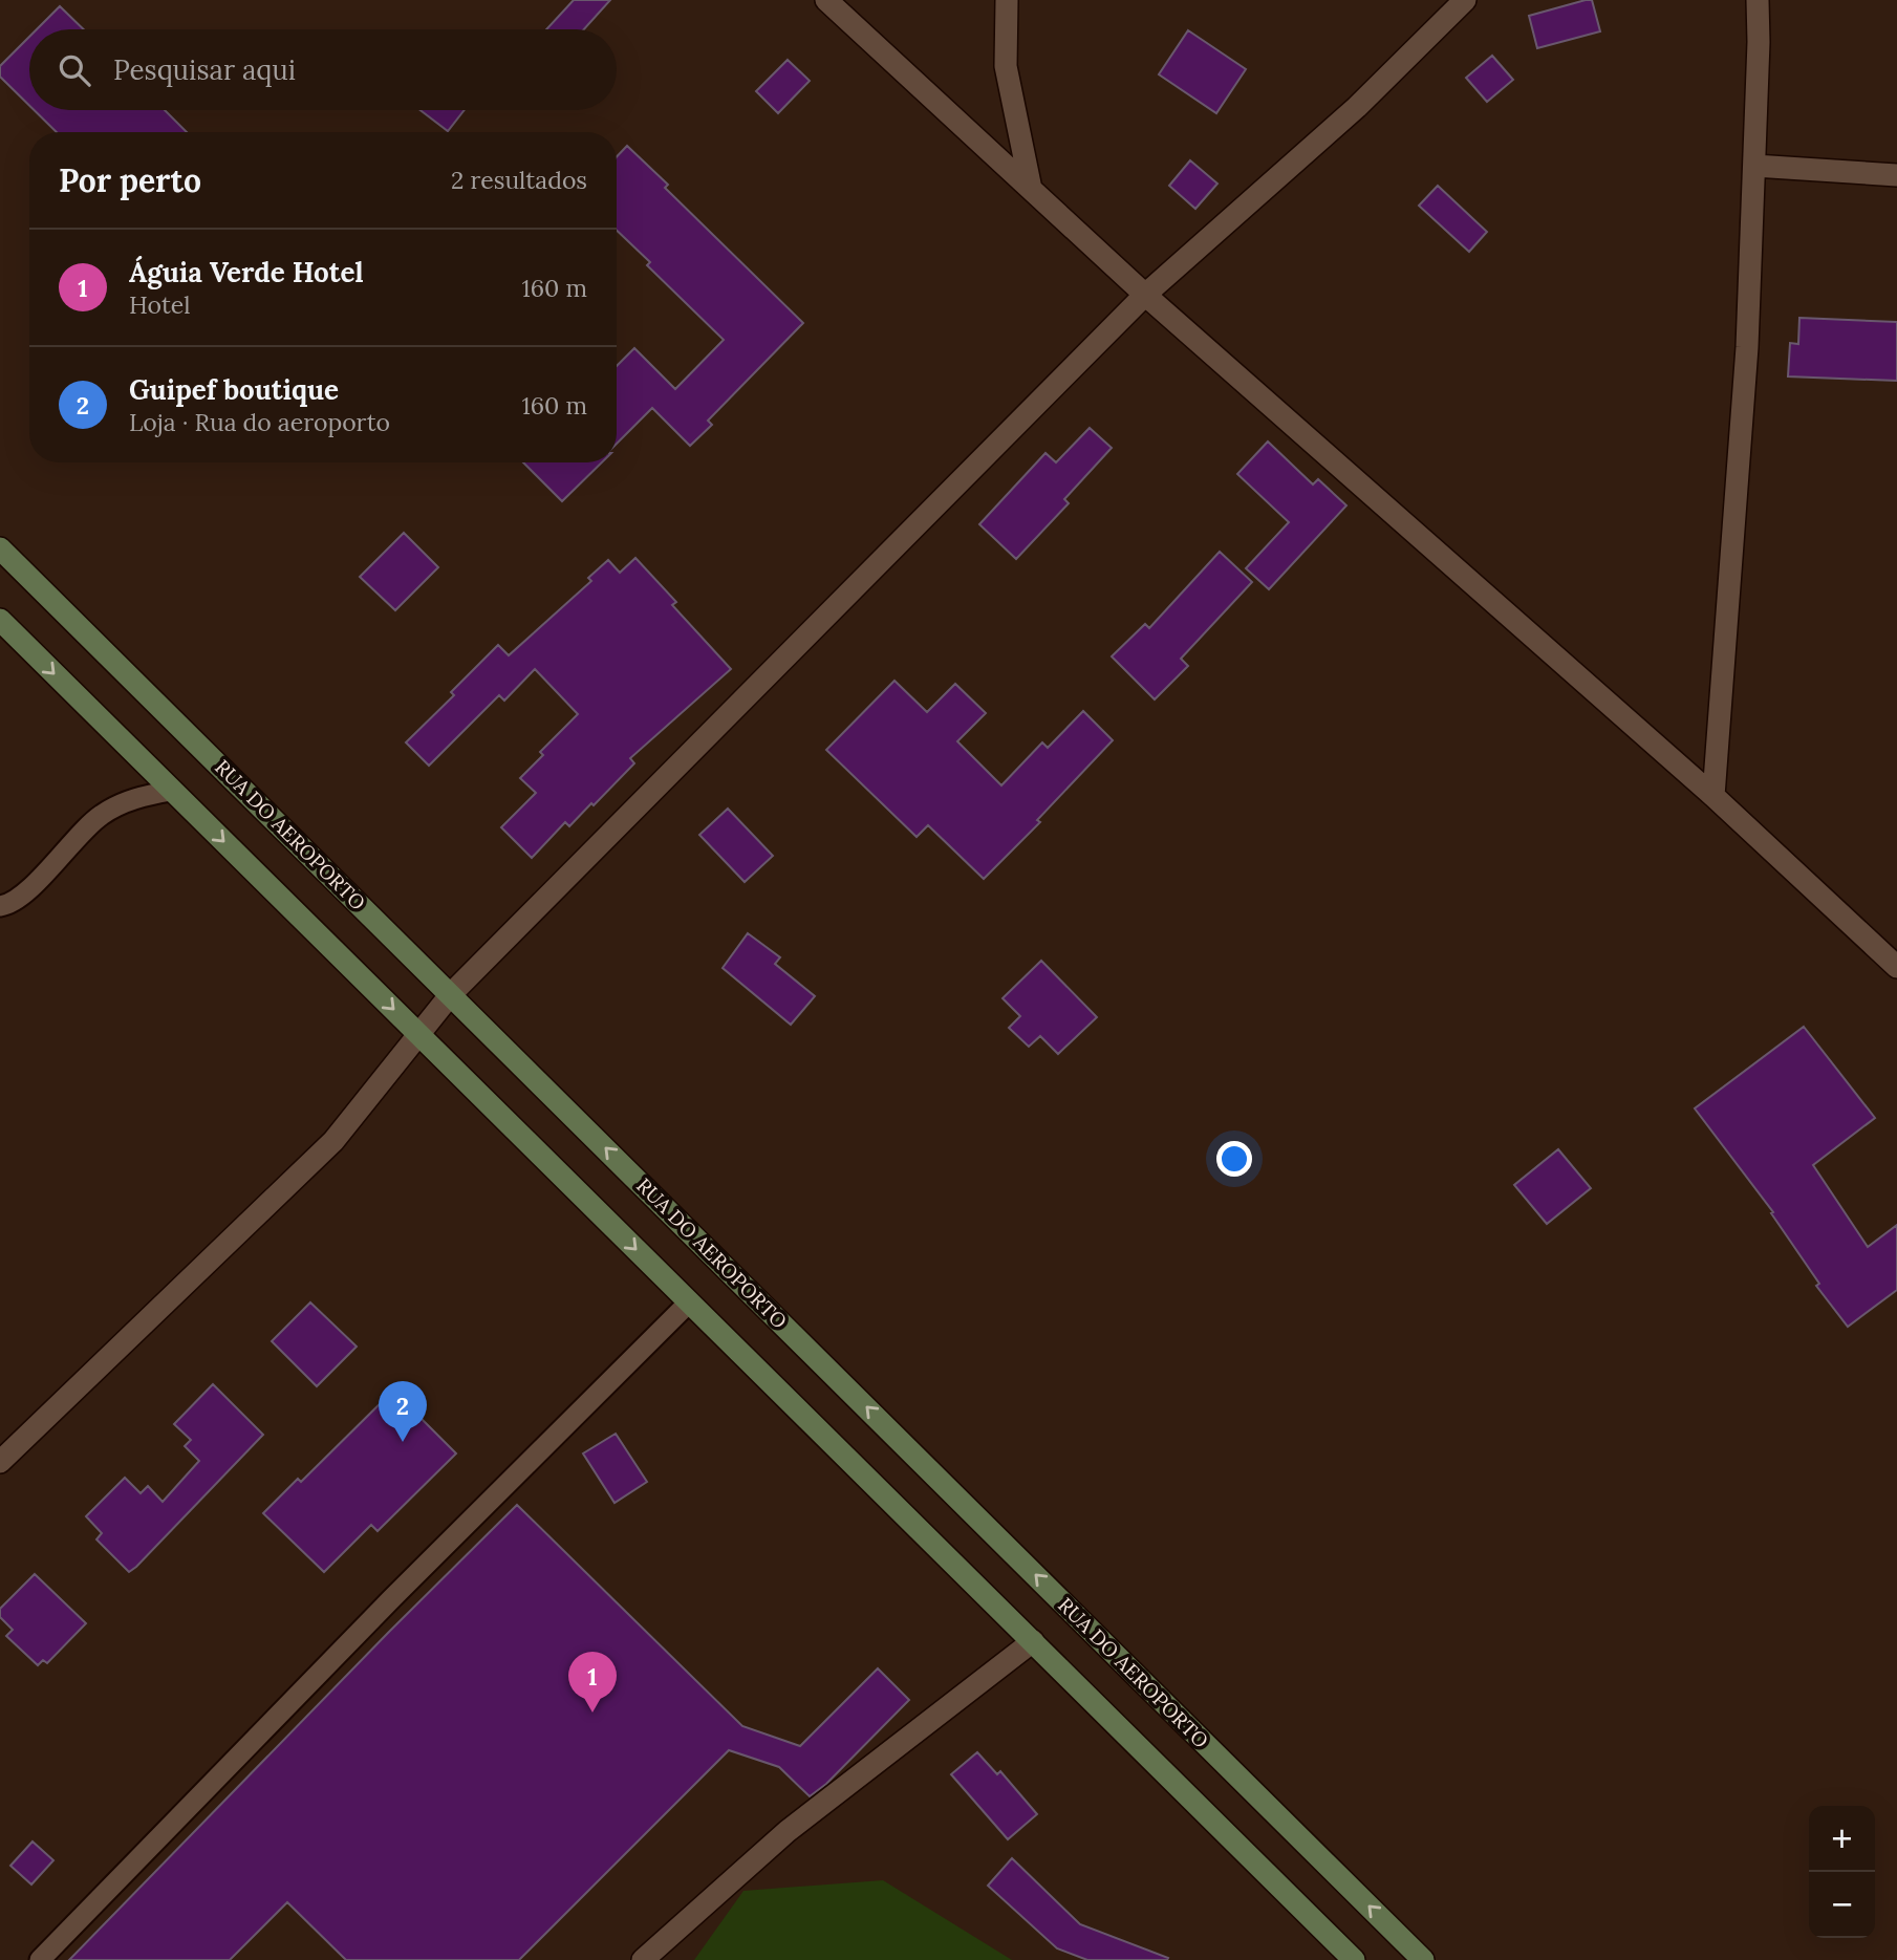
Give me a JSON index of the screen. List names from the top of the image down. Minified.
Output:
{"streets":{"main road":["RUA DO AEROPORTO"]},"page":{"search":"Pesquisar aqui","heading":["Por perto","2 resultados"],"list":[{"mark":"1","name":"Águia Verde Hotel","note":"Hotel","value":"160 m"},{"mark":"2","name":"Guipef boutique","note":"Loja · Rua do aeroporto","value":"160 m"}],"pins":["2","1"],"map_buttons":["+","−"]}}
